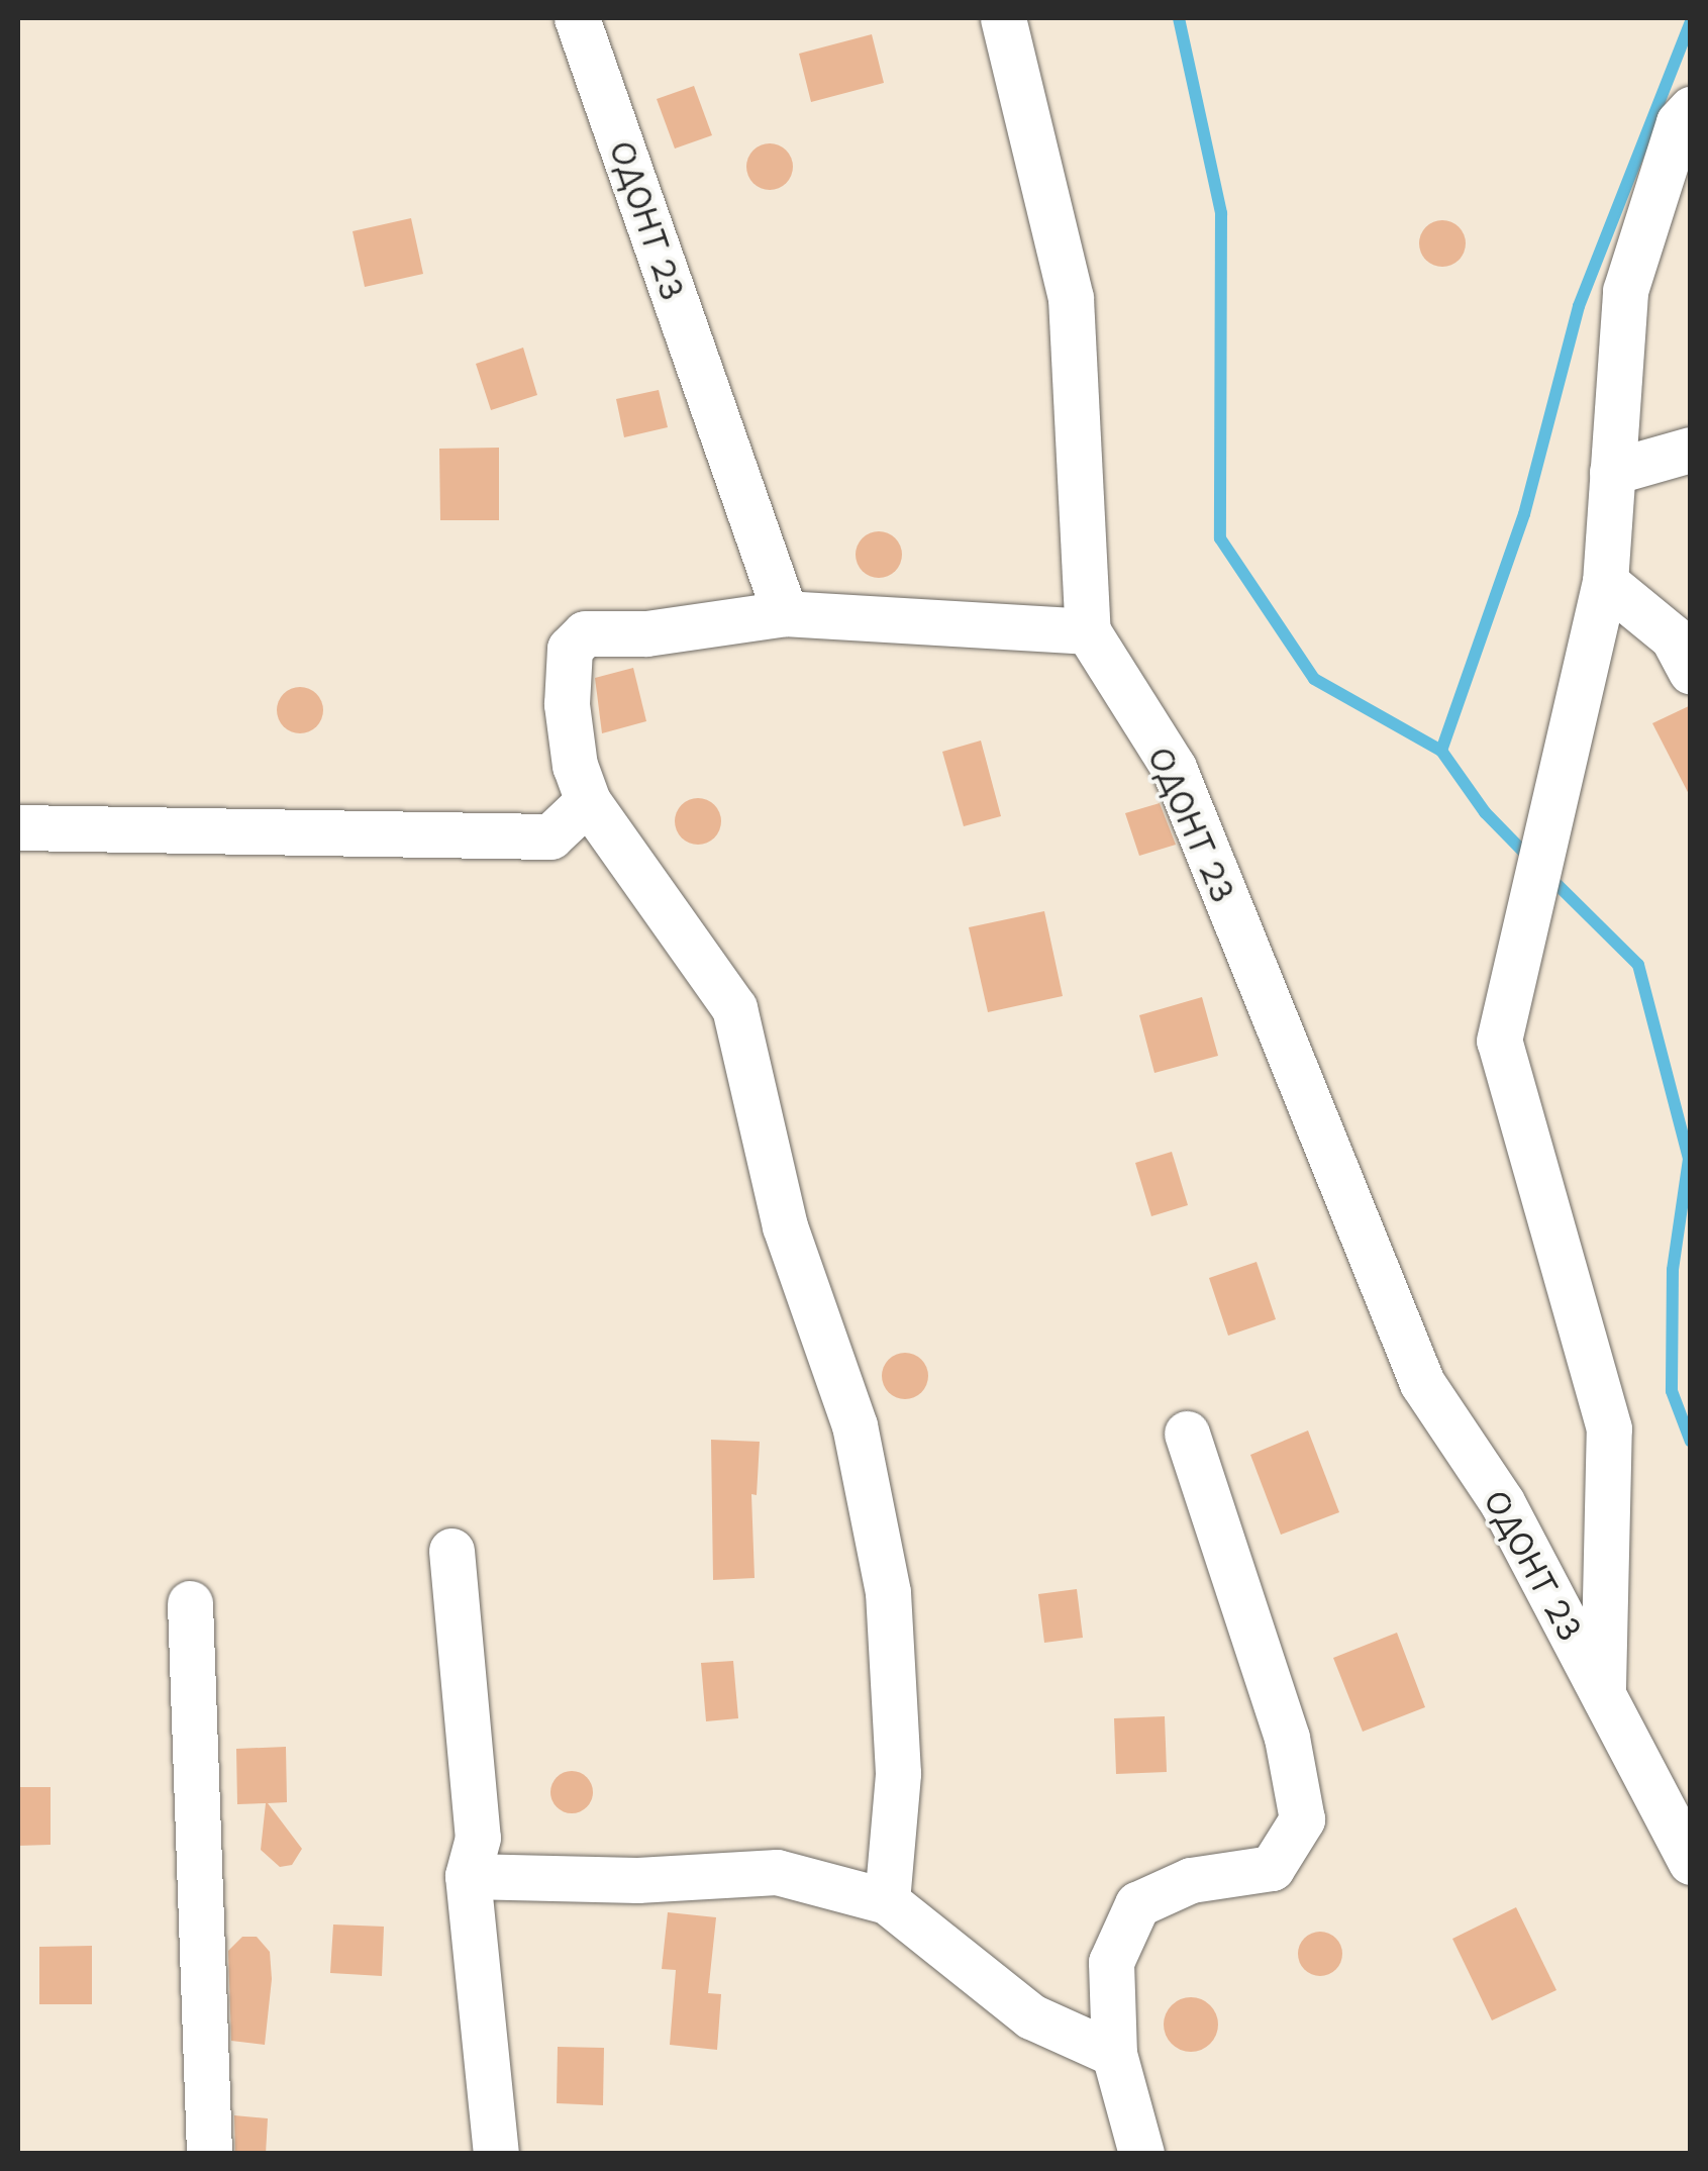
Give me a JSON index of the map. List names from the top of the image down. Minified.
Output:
{"streets":{"street":["ОДОНТ 23"]}}
